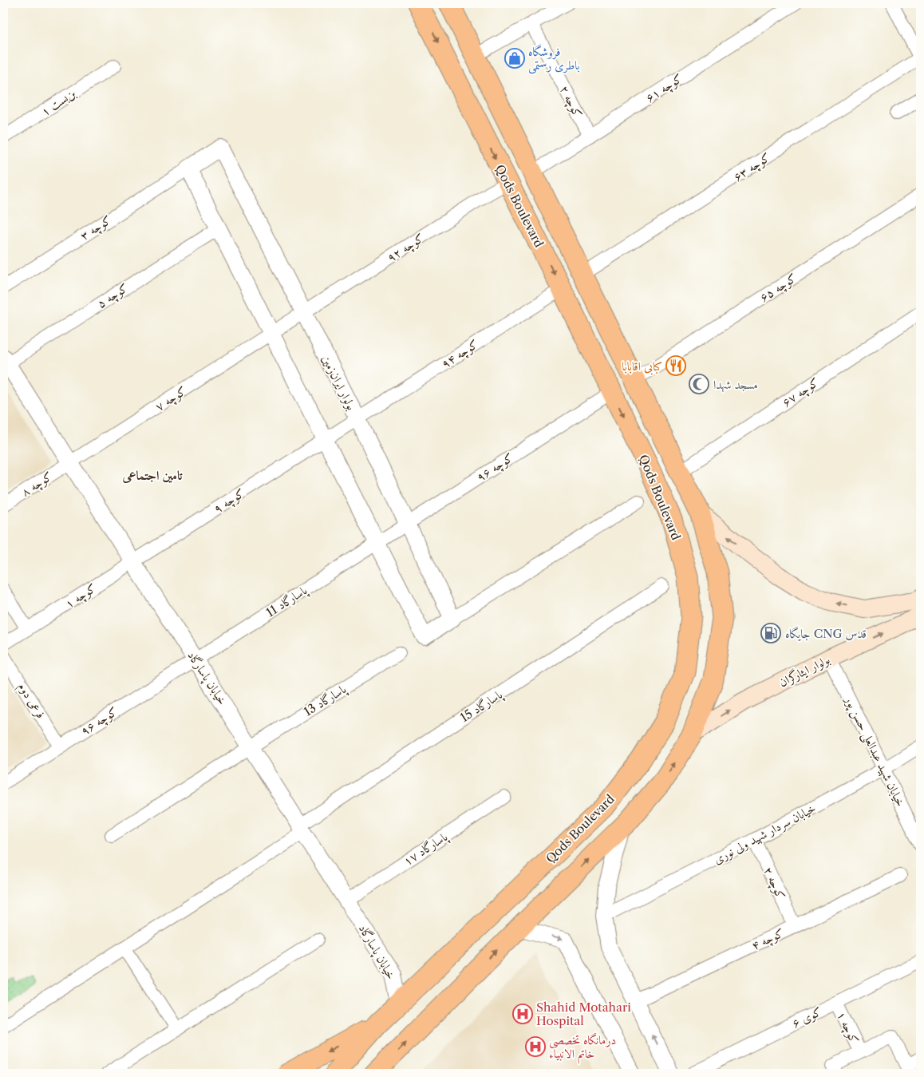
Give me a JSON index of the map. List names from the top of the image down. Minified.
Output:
{"streets":{"main road":["Qods Boulevard","بولوار ایثارگران"],"street":["کوچه ۶۱","کوچه ۲","بن‌بست ۱","کوچه ۶۳","کوچه ۳","کوچه ۹۲","کوچه ۶۵","کوچه ۵","کوچه ۹۴","بولوار ایران‌زمین","کوچه ۶۷","کوچه ۷","کوچه ۹۶","کوچه ۸","کوچه ۹","کوچه ۱","پاسارگاد 11","خیابان پاسارگاد","فرعی دوم","پاسارگاد 13","پاسارگاد 15","خیابان شهید عبدالعلی حسن پور","خیابان سردار شهید ولی نوری","پاسارگاد ۱۷","کوچه ۴","کوی ۶"]},"crossings":[["کوچه ۶۱","کوچه ۲"],["کوچه ۲","خیابان سردار شهید ولی نوری"],["کوچه ۲","کوچه ۴"],["Qods Boulevard","کوچه ۹۲"],["Qods Boulevard","کوچه ۹۴"],["Qods Boulevard","کوچه ۹۶"],["Qods Boulevard","خیابان پاسارگاد"],["کوچه ۳","بولوار ایران‌زمین"],["کوچه ۹۲","بولوار ایران‌زمین"],["کوچه ۹۲","کوچه ۷"],["کوچه ۵","خیابان پاسارگاد"],["کوچه ۹۴","بولوار ایران‌زمین"],["کوچه ۹۴","کوچه ۹"],["بولوار ایران‌زمین","کوچه ۹۶"],["کوچه ۷","کوچه ۸"],["کوچه ۷","خیابان پاسارگاد"],["کوچه ۹۶","پاسارگاد 11"],["کوچه ۹۶","خیابان پاسارگاد"],["کوچه ۹۶","فرعی دوم"],["کوچه ۸","خیابان پاسارگاد"],["کوچه ۹","کوچه ۱"],["کوچه ۹","خیابان پاسارگاد"],["کوچه ۱","خیابان پاسارگاد"],["کوچه ۱","کوی ۶"],["پاسارگاد 11","خیابان پاسارگاد"],["بولوار ایثارگران","خیابان شهید عبدالعلی حسن پور"],["خیابان پاسارگاد","پاسارگاد 13"],["خیابان پاسارگاد","پاسارگاد 15"],["خیابان پاسارگاد","پاسارگاد ۱۷"],["خیابان شهید عبدالعلی حسن پور","خیابان سردار شهید ولی نوری"]],"one_way":["Qods Boulevard","بولوار ایثارگران"],"districts":["تامین اجتماعی"],"places":{"shop":["فروشگاه باطری رستمی"],"restaurant":["کبابی اقابابا"],"mosque":["مسجد شهدا"],"fuel station":["جایگاه CNG قدس"],"hospital":["Shahid Motahari Hospital","درمانگاه تخصصی خاتم الانبیاء"]}}
